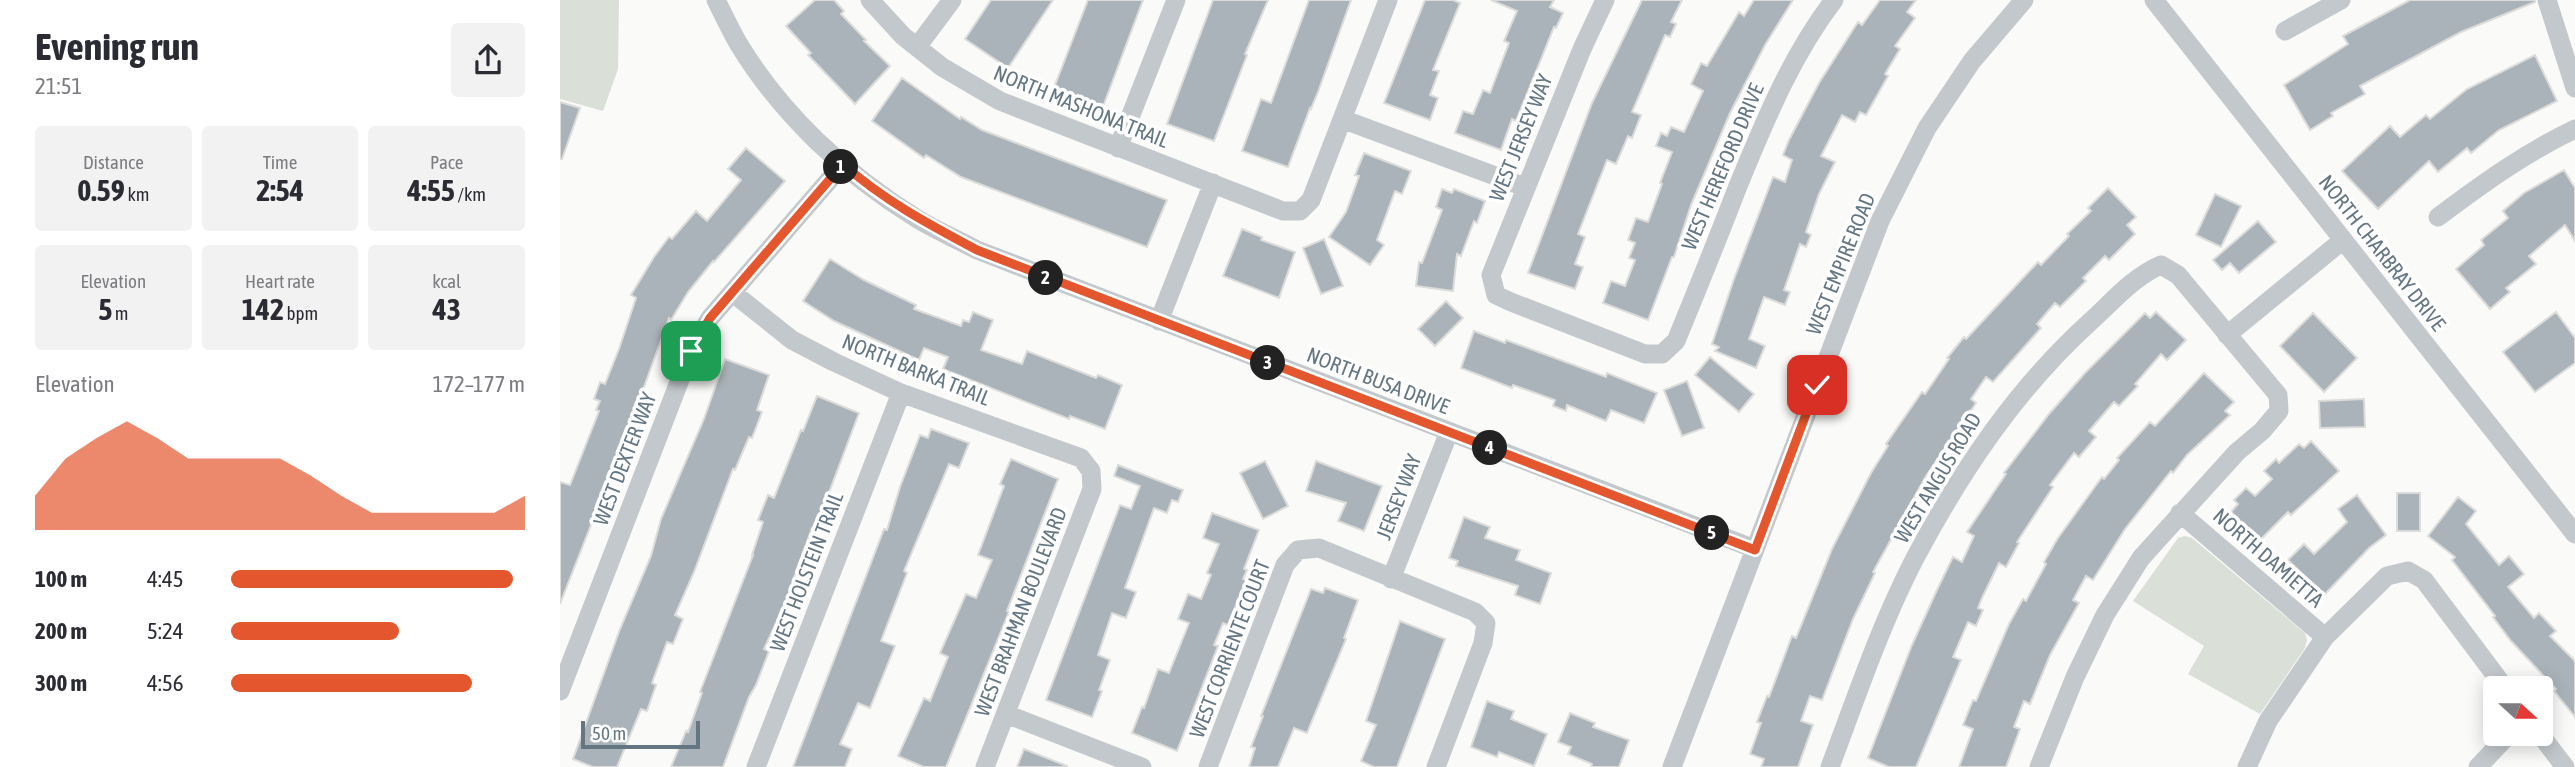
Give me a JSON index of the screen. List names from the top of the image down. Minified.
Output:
{"streets":{"street":["NORTH MASHONA TRAIL","WEST JERSEY WAY","WEST HEREFORD DRIVE","NORTH CHARBRAY DRIVE","WEST EMPIRE ROAD","NORTH BARKA TRAIL","NORTH BUSA DRIVE","WEST DEXTER WAY","WEST ANGUS ROAD","JERSEY WAY","NORTH DAMIETTA","WEST HOLSTEIN TRAIL","WEST BRAHMAN BOULEVARD","WEST CORRIENTE COURT"]},"crossings":[["WEST JERSEY WAY","WEST HEREFORD DRIVE"],["WEST EMPIRE ROAD","NORTH BUSA DRIVE"],["NORTH BARKA TRAIL","WEST DEXTER WAY"],["NORTH BARKA TRAIL","WEST HOLSTEIN TRAIL"],["NORTH BARKA TRAIL","WEST BRAHMAN BOULEVARD"],["NORTH BUSA DRIVE","WEST DEXTER WAY"],["NORTH BUSA DRIVE","JERSEY WAY"],["JERSEY WAY","WEST CORRIENTE COURT"]],"scale_bar":"50 m","north":"right","page":{"heading":["Evening run","21:51"],"stats":[["Distance","0.59 km"],["Time","2:54"],["Pace","4:55 /km"],["Elevation","5 m"],["Heart rate","142 bpm"],["kcal","43"]],"pins":["1","2","3","4","5"],"chart":["Elevation","172–177 m"],"list":[{"name":"100 m","note":"4:45"},{"name":"200 m","note":"5:24"},{"name":"300 m","note":"4:56"}],"scale":"50 m"}}
